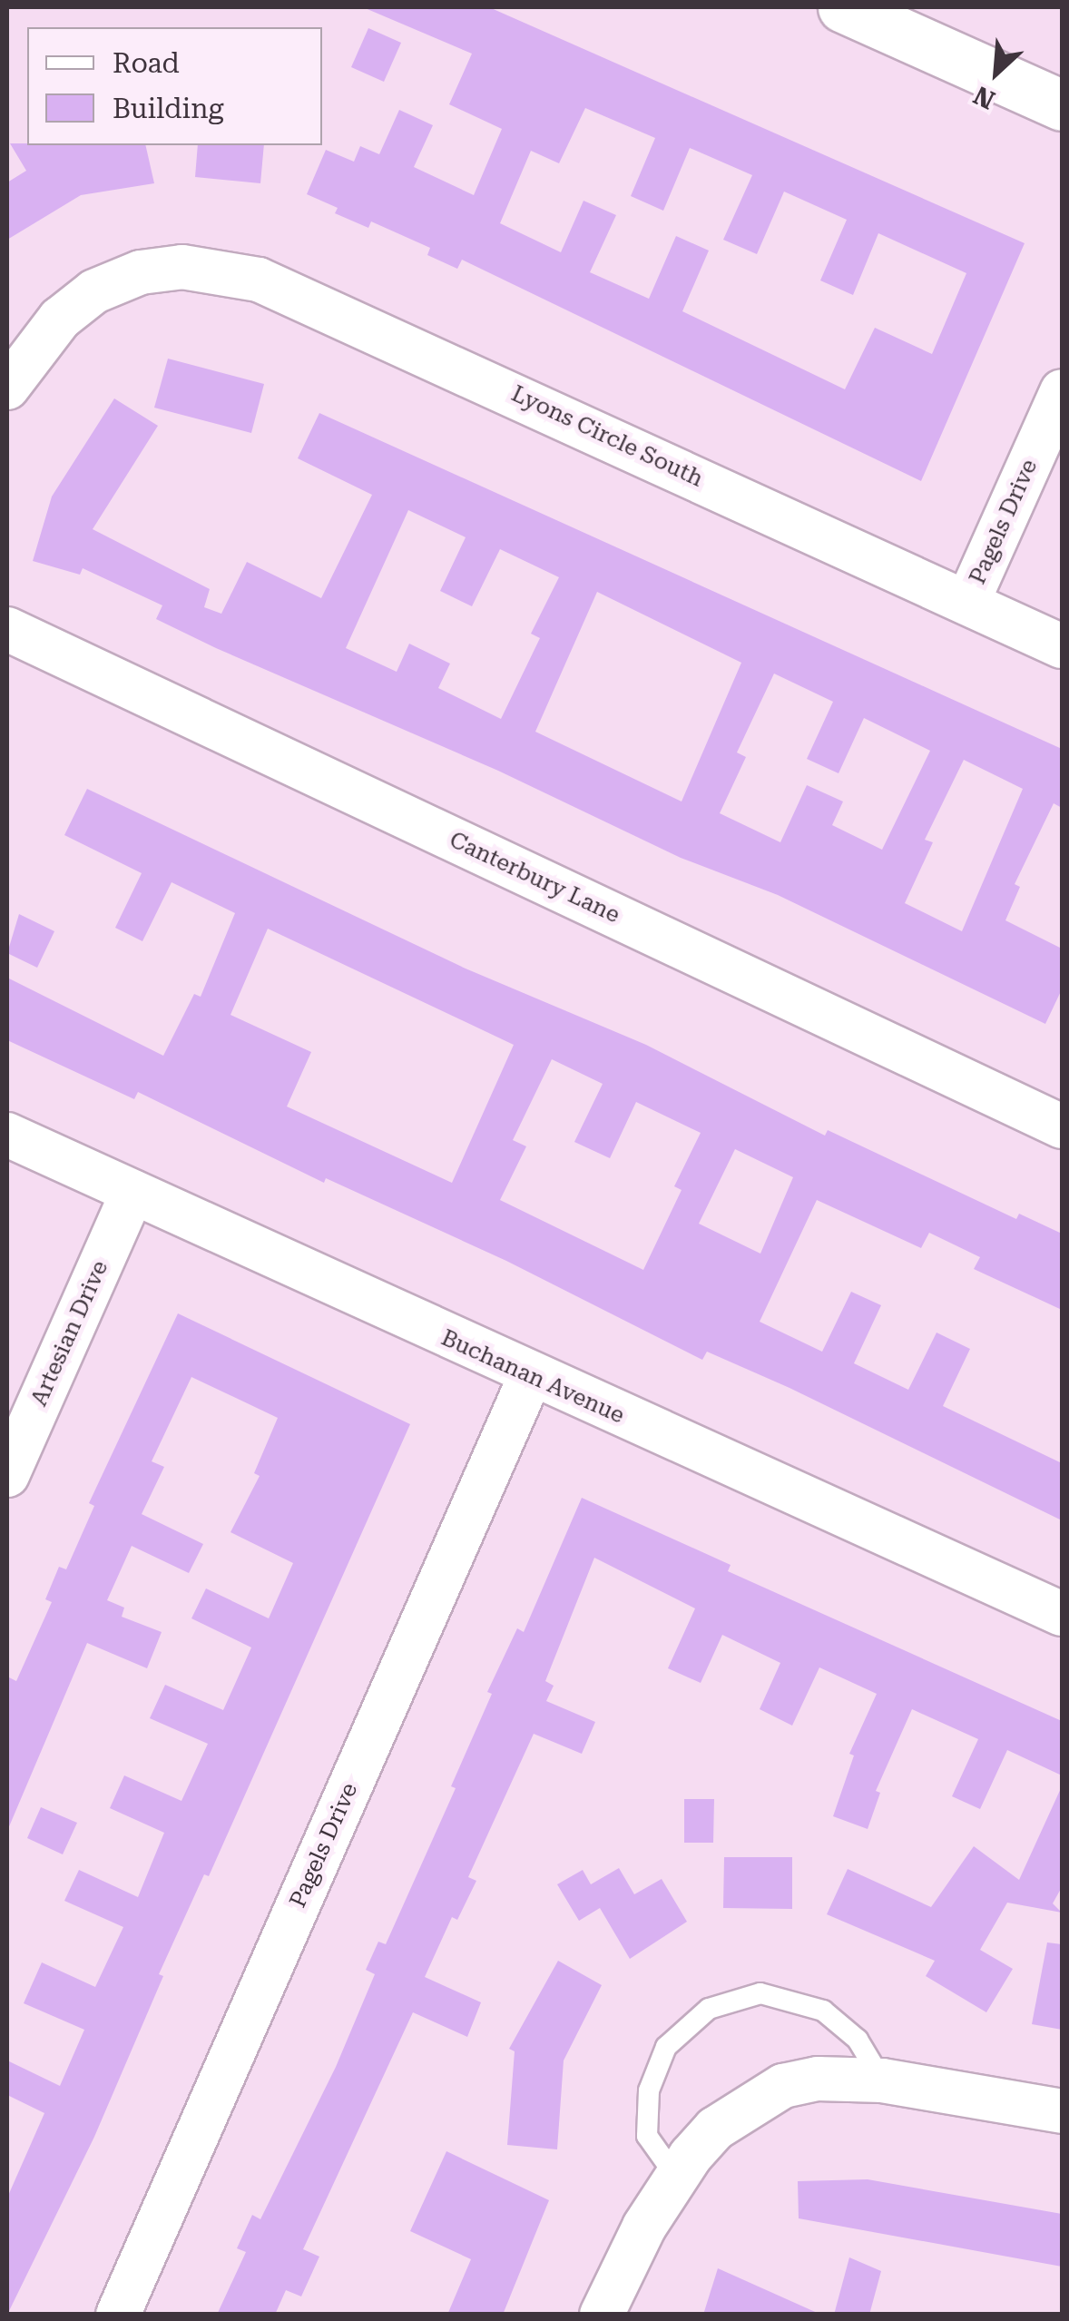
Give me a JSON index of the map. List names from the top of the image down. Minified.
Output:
{"streets":{"street":["Lyons Circle South","Pagels Drive","Canterbury Lane","Artesian Drive","Buchanan Avenue"]},"crossings":[["Lyons Circle South","Pagels Drive"],["Pagels Drive","Buchanan Avenue"],["Artesian Drive","Buchanan Avenue"]],"legend":["Road","Building"],"north":"bottom left"}
